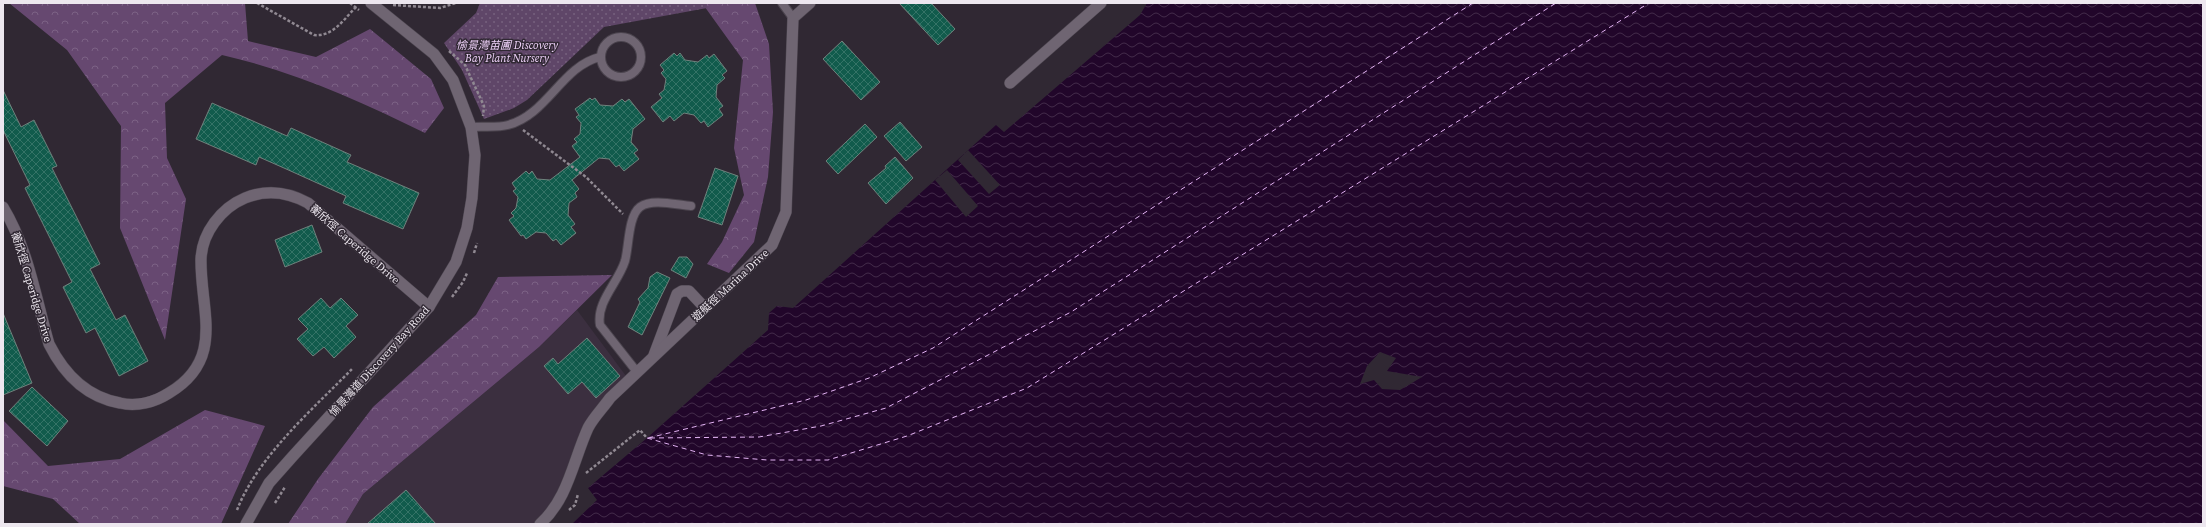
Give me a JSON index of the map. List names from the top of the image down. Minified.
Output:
{"streets":{"street":["蘅欣徑 Caperidge Drive","遊艇徑 Marina Drive","愉景灣道 Discovery Bay Road"]},"crossings":[["蘅欣徑 Caperidge Drive","愉景灣道 Discovery Bay Road"]],"parks":["愉景灣苗圃 Discovery Bay Plant Nursery"]}
